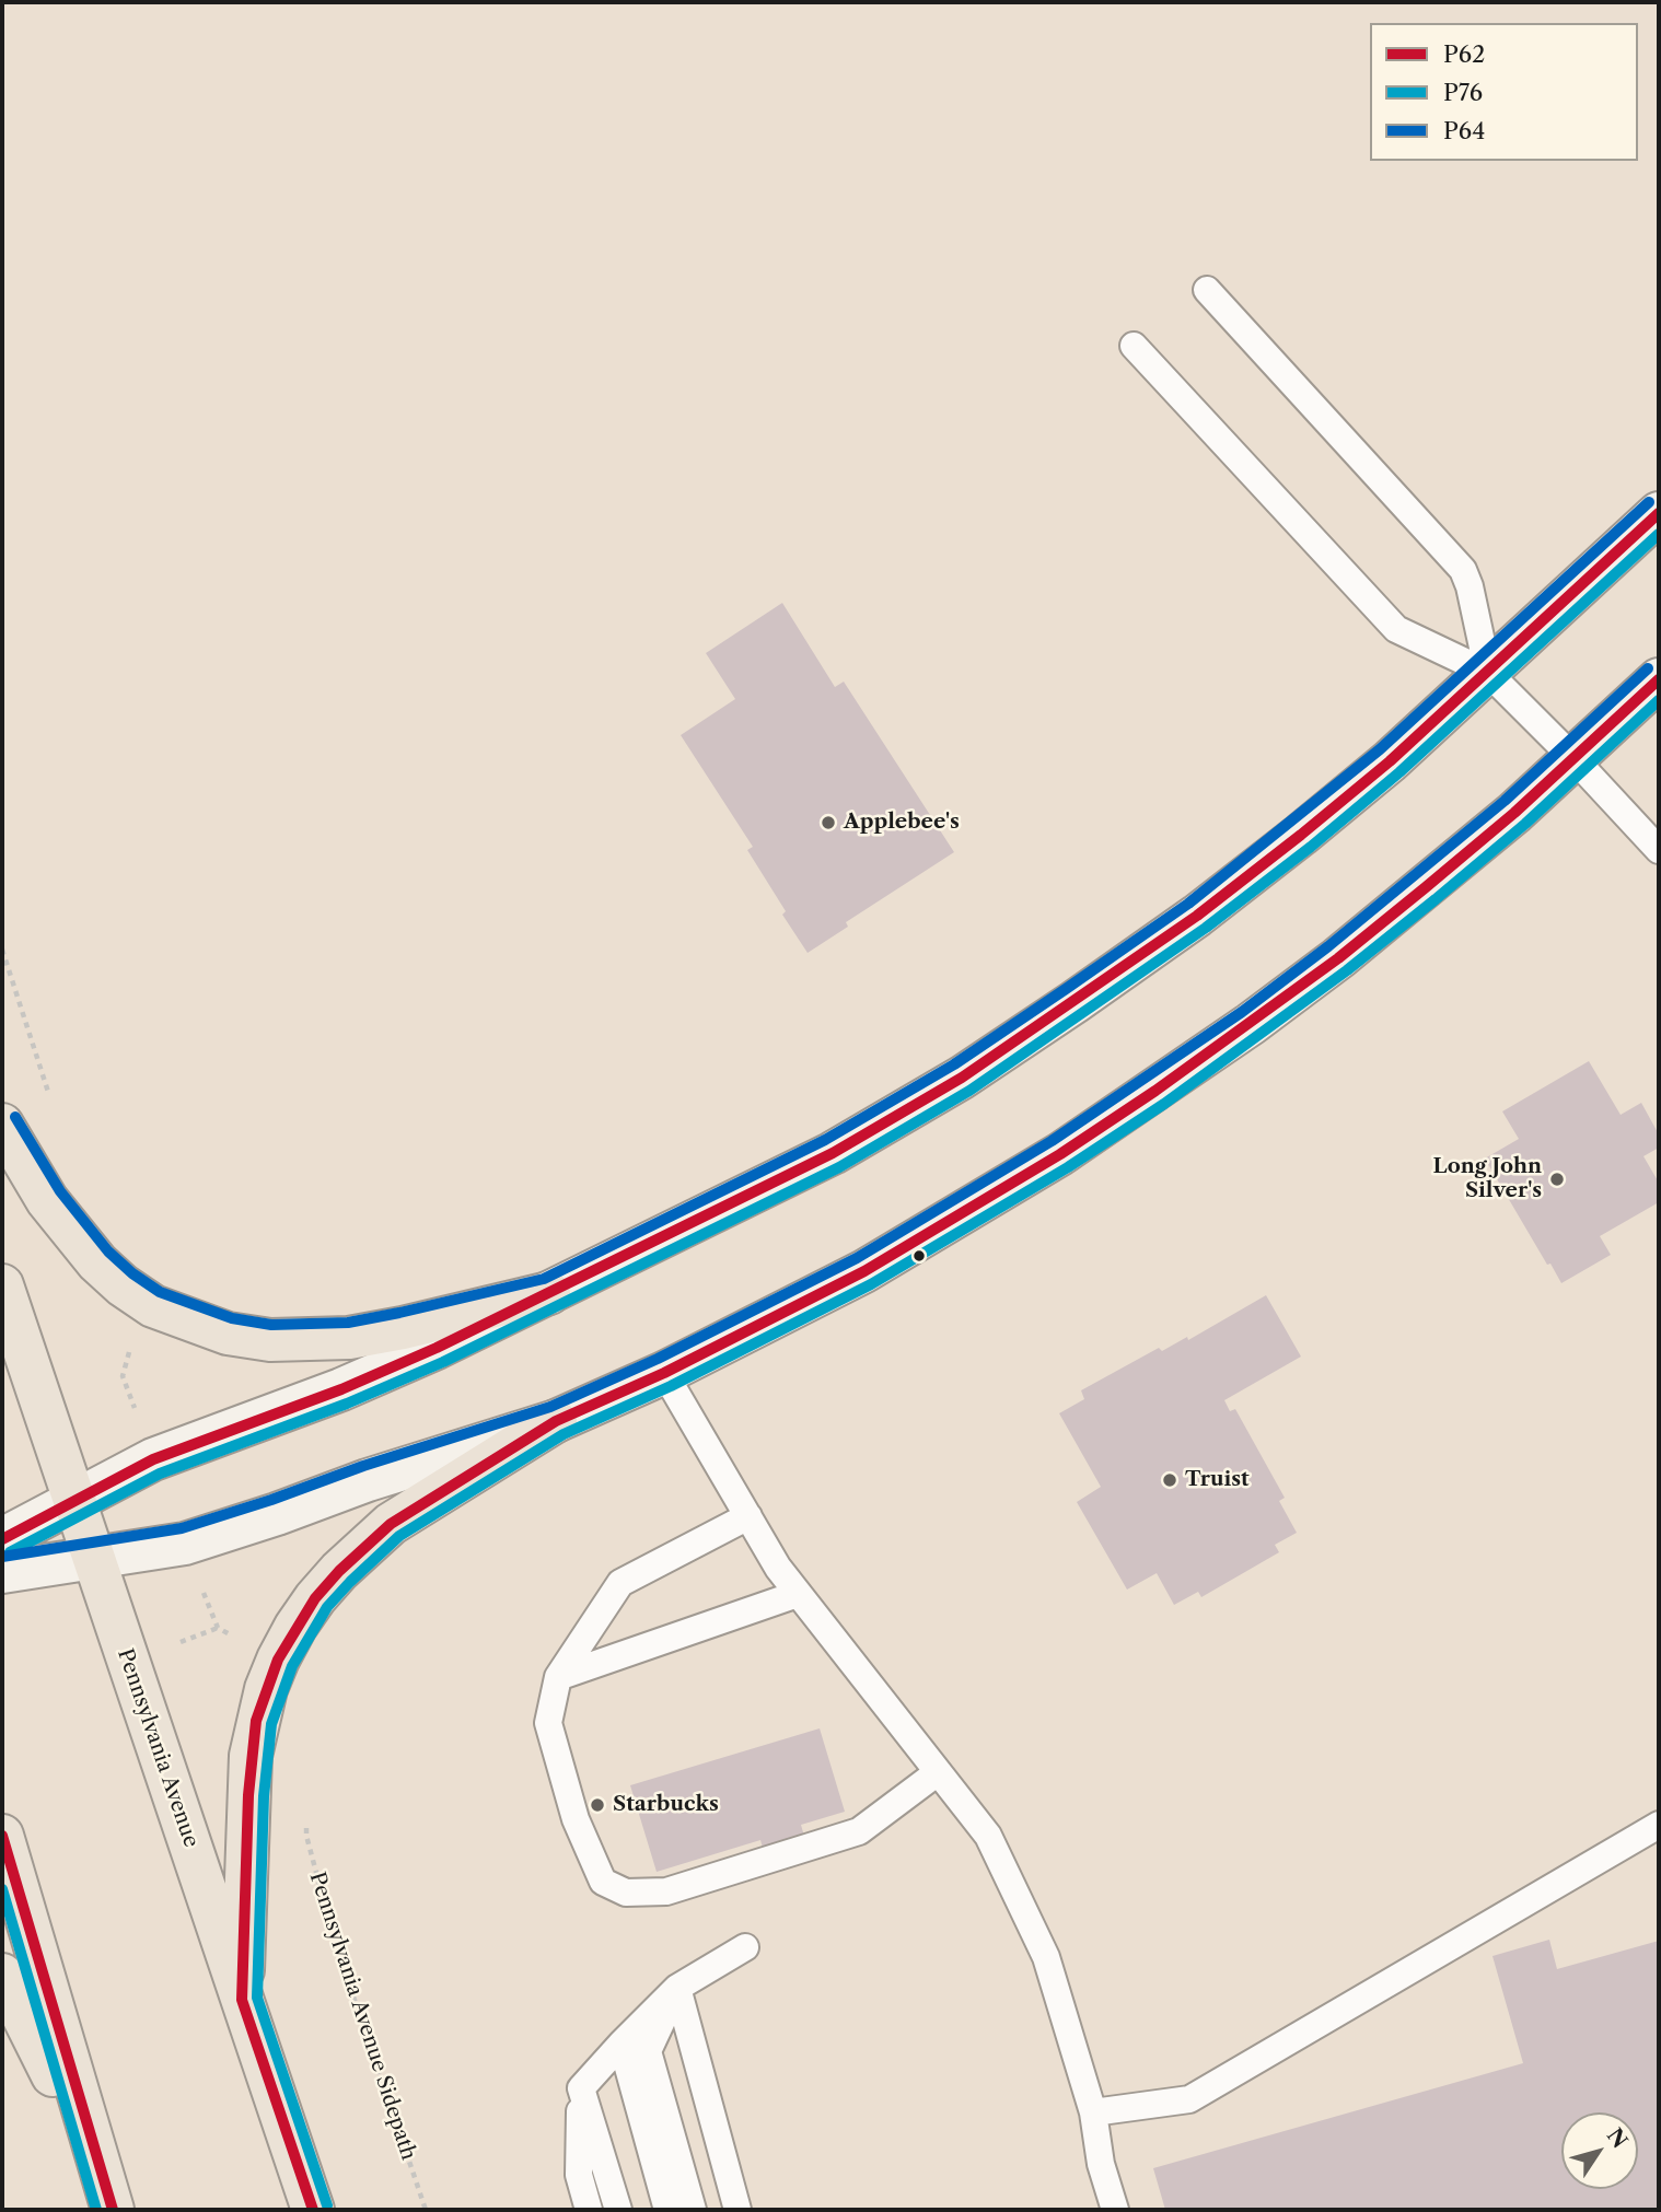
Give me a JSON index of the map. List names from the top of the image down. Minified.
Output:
{"streets":{"highway":["Pennsylvania Avenue"],"path":["Pennsylvania Avenue Sidepath"]},"places":["Applebee's","Long John Silver's","Truist","Starbucks"],"lines":["transit line P64","transit line P62","transit line P76"],"legend":["P62","P76","P64"],"north":"top right"}
